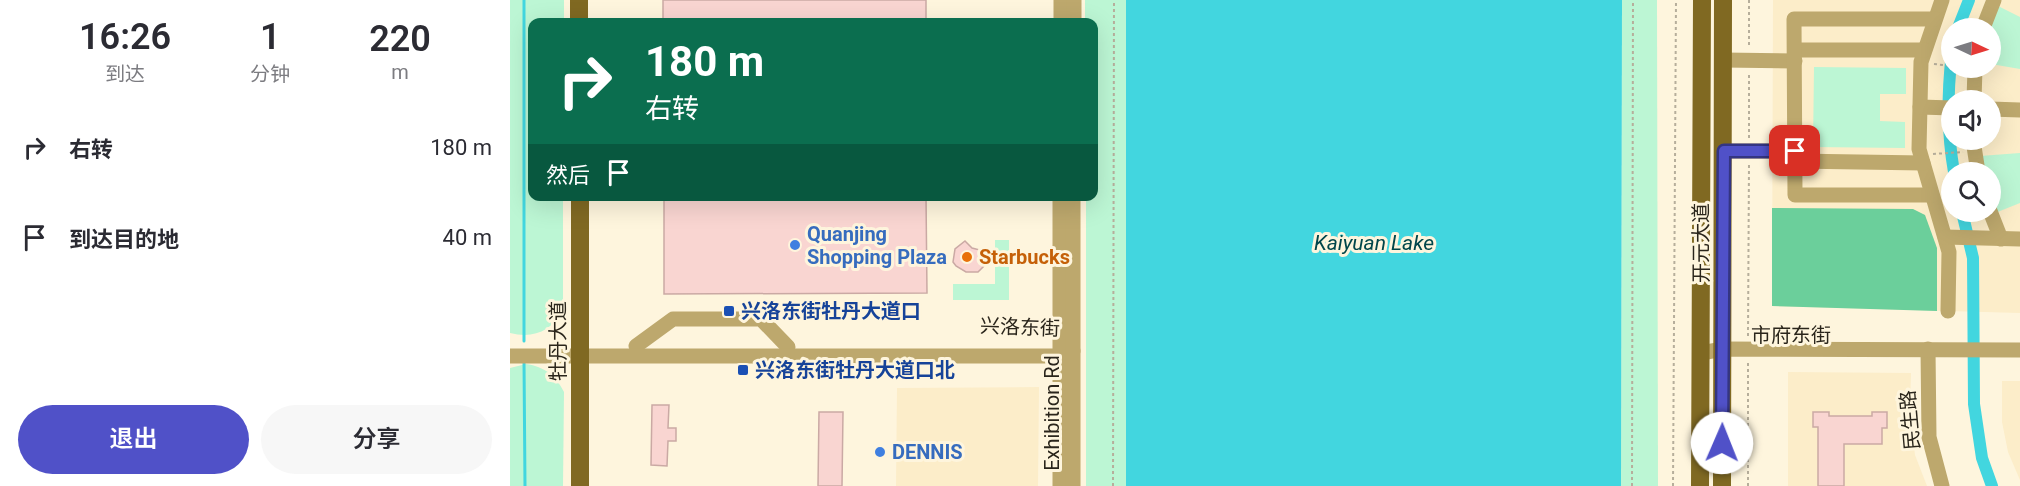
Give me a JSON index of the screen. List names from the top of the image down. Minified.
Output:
{"streets":{"main road":["开元大道","牡丹大道"],"street":["兴洛东街","市府东街","Exhibition Rd","民生路"]},"crossings":[["开元大道","市府东街"],["兴洛东街","牡丹大道"],["兴洛东街","Exhibition Rd"],["市府东街","民生路"]],"water":["Kaiyuan Lake"],"places":{"other":["Quanjing Shopping Plaza","Starbucks","DENNIS"],"transit":["兴洛东街牡丹大道口","兴洛东街牡丹大道口北"]},"north":"right","page":{"eta":["16:26","到达","1","分钟","220","m"],"turn":["180 m","右转"],"list":[{"name":"右转","value":"180 m"},{"name":"到达目的地","value":"40 m"}],"then":"然后","buttons":["退出","分享"]}}
